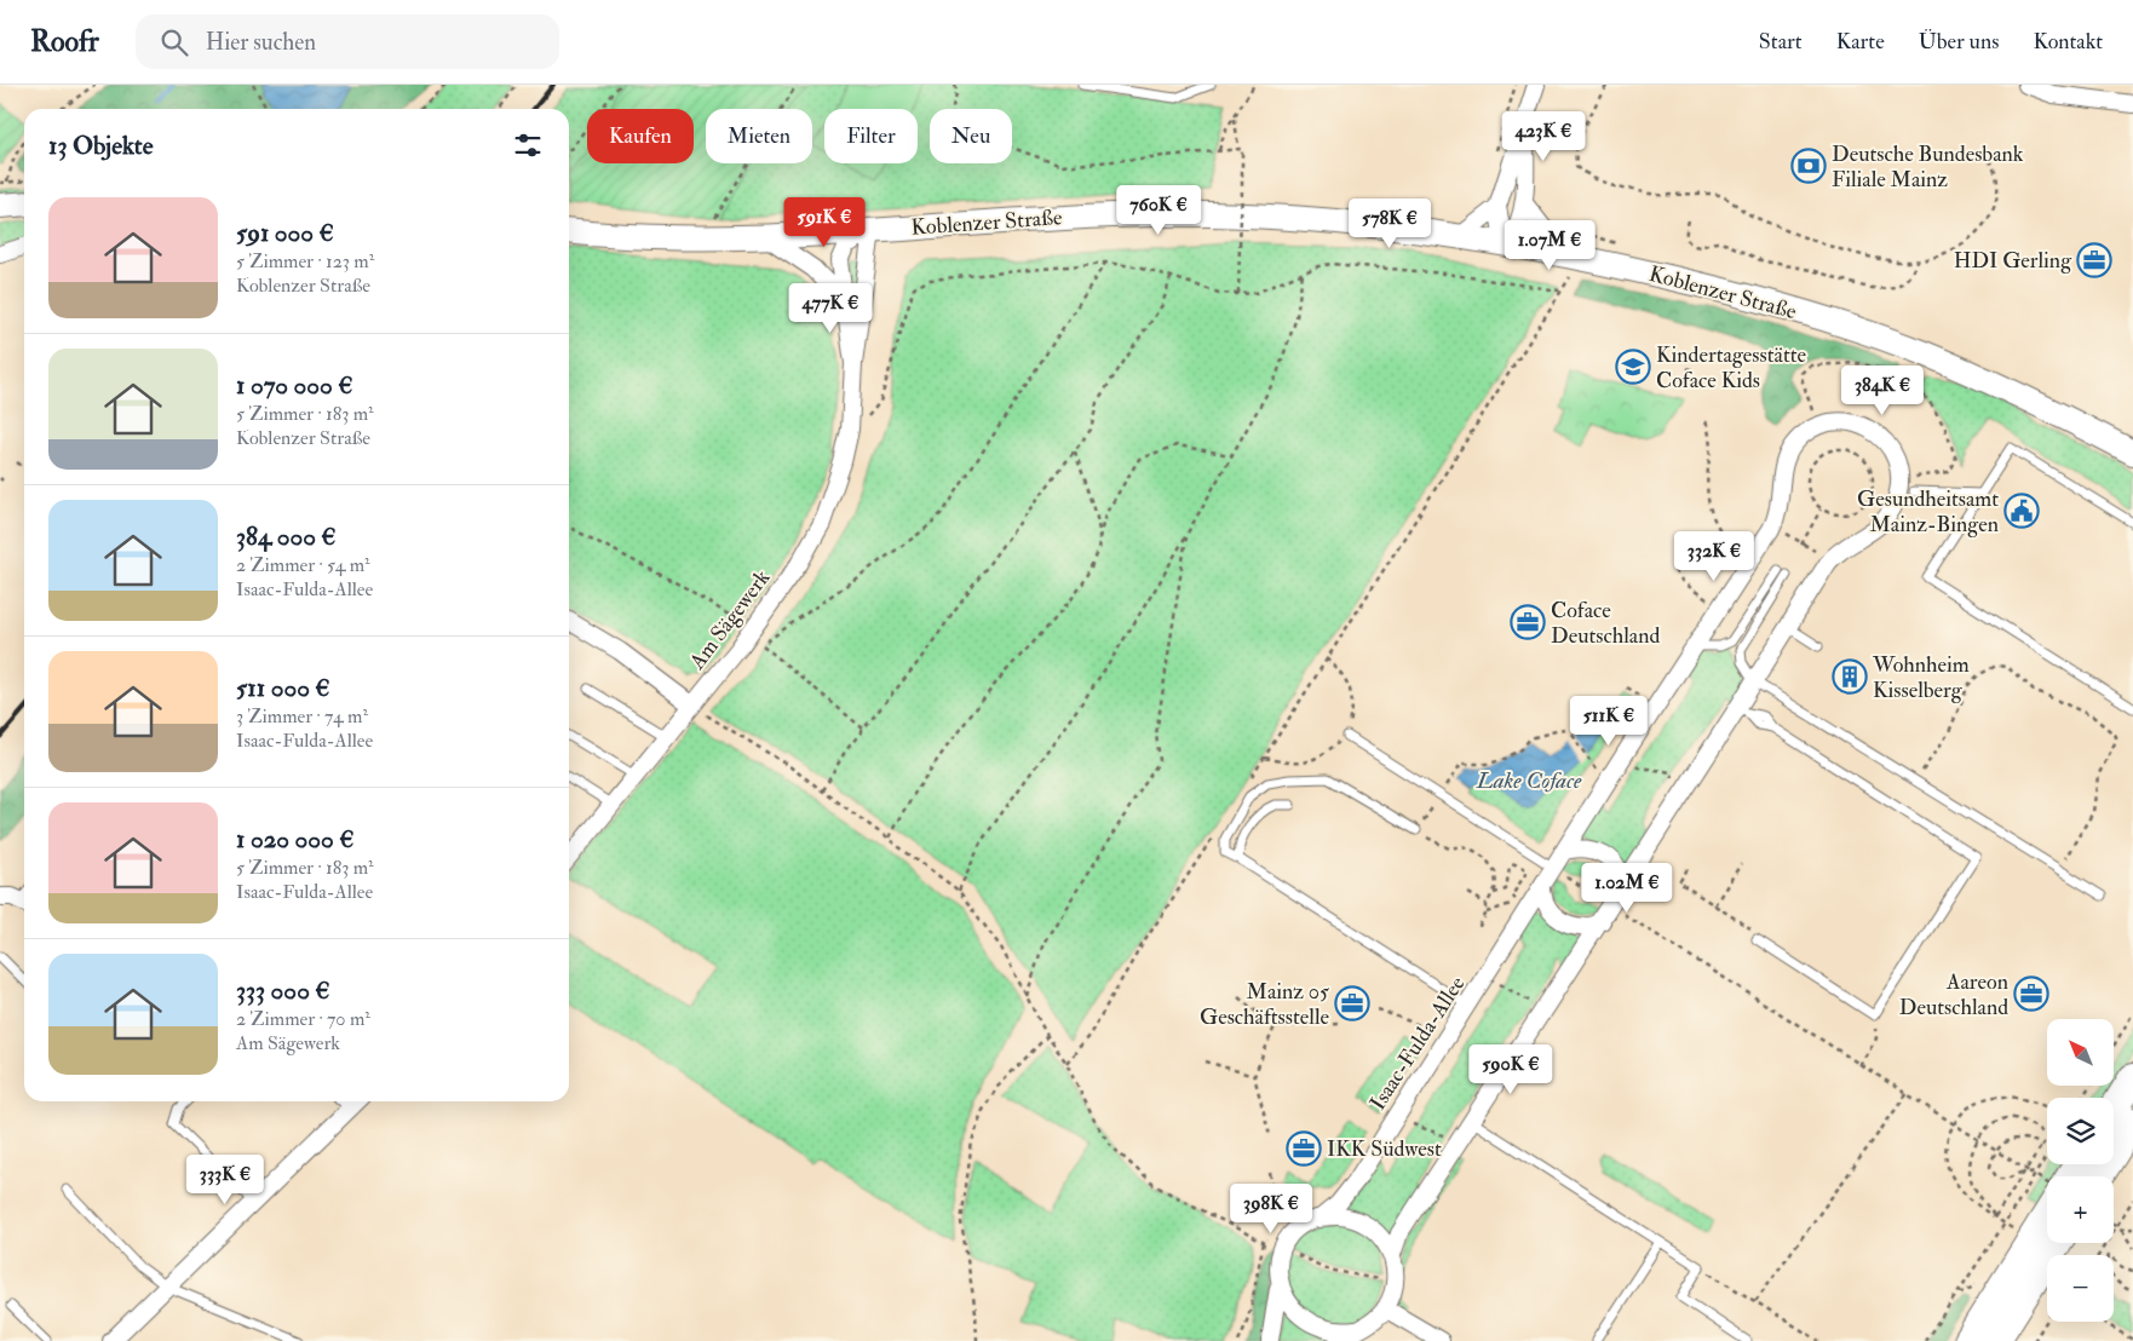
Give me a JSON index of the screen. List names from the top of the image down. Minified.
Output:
{"streets":{"main road":["Koblenzer Straße"],"street":["Am Sägewerk","Isaac-Fulda-Allee"]},"crossings":[["Koblenzer Straße","Am Sägewerk"]],"water":["Lake Coface"],"places":{"bank":["Deutsche Bundesbank Filiale Mainz"],"office":["HDI Gerling","Coface Deutschland","Aareon Deutschland","Mainz 05 Geschäftsstelle","IKK Südwest"],"school or university":["Kindertagesstätte Coface Kids"],"public building":["Gesundheitsamt Mainz-Bingen"],"building":["Wohnheim Kisselberg"]},"north":"top left","page":{"header":"Roofr","search":"Hier suchen","nav":["Start","Karte","Über uns","Kontakt"],"chip":["Kaufen","Mieten","Filter","Neu"],"heading":"13 Objekte","price":["423K €","760K €","591K €","578K €","1.07M €","477K €","384K €","332K €","511K €","1.02M €","590K €","333K €","398K €"],"list":[{"name":"591 000 €","note":"5 Zimmer · 123 m² · Koblenzer Straße"},{"name":"1 070 000 €","note":"5 Zimmer · 183 m² · Koblenzer Straße"},{"name":"384 000 €","note":"2 Zimmer · 54 m² · Isaac-Fulda-Allee"},{"name":"511 000 €","note":"3 Zimmer · 74 m² · Isaac-Fulda-Allee"},{"name":"1 020 000 €","note":"5 Zimmer · 183 m² · Isaac-Fulda-Allee"},{"name":"333 000 €","note":"2 Zimmer · 70 m² · Am Sägewerk"}],"map_buttons":["+","−"]}}
